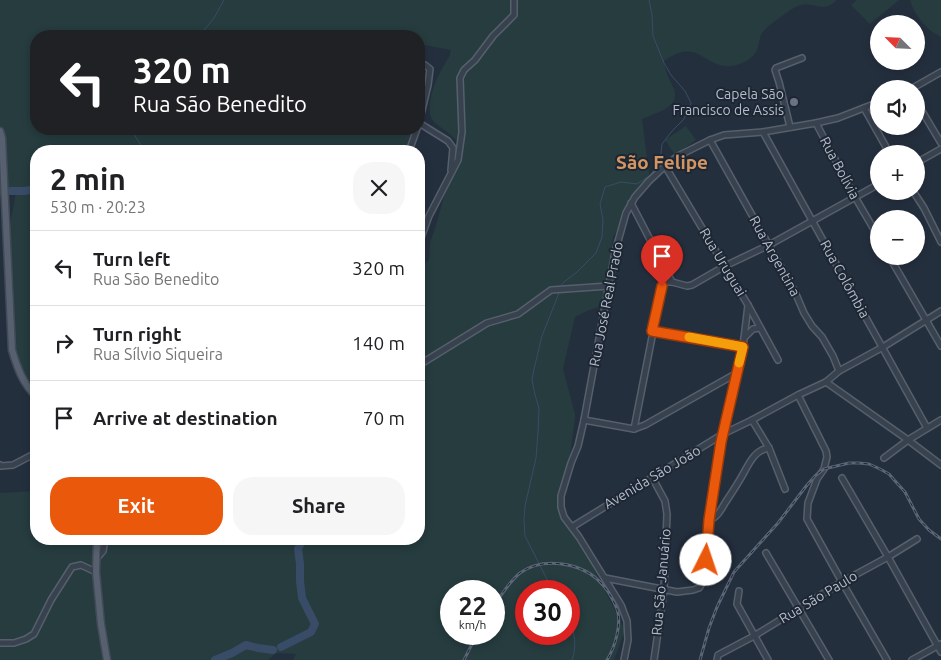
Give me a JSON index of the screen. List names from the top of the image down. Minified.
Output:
{"streets":{"street":["Rua Bolívia","Rua Argentina","Rua Uruguai","Rua Colômbia","Rua José Real Prado","Avenida São João","Rua São Januário","Rua São Paulo"]},"crossings":[["Rua Bolívia","Rua José Real Prado"],["Rua Argentina","Rua José Real Prado"],["Rua Argentina","Avenida São João"],["Rua Uruguai","Rua José Real Prado"],["Rua Colômbia","Rua José Real Prado"],["Rua Colômbia","Avenida São João"],["Rua José Real Prado","Avenida São João"],["Avenida São João","Rua São Januário"]],"districts":["São Felipe"],"places":["Capela São Francisco de Assis"],"north":"top left","page":{"map_buttons":["+","−"],"turn":["320 m","Rua São Benedito"],"heading":["2 min","530 m · 20:23"],"list":[{"name":"Turn left","note":"Rua São Benedito","value":"320 m"},{"name":"Turn right","note":"Rua Sílvio Siqueira","value":"140 m"},{"name":"Arrive at destination","value":"70 m"}],"buttons":["Exit","Share"],"speed":"22 km/h","limit":"30"}}
